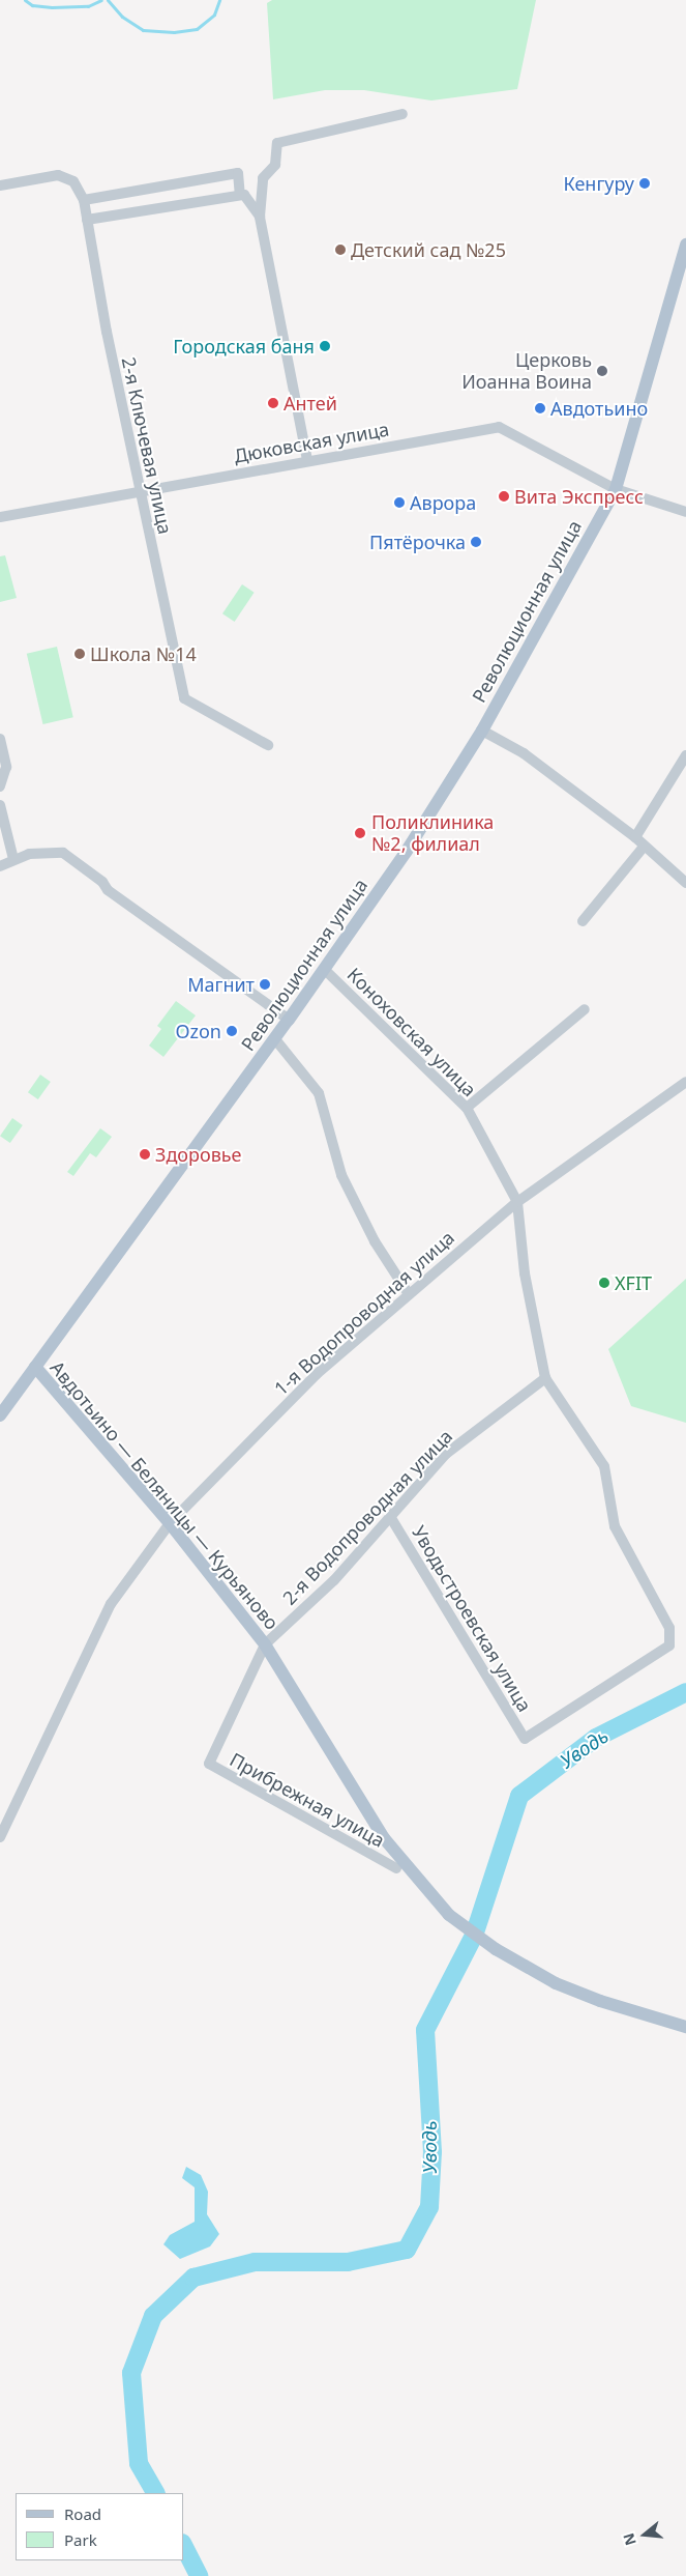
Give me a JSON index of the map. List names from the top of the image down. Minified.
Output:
{"streets":{"main road":["Революционная улица","Авдотьино — Беляницы — Курьяново"],"street":["Дюковская улица","2-я Ключевая улица","Коноховская улица","1-я Водопроводная улица","2-я Водопроводная улица","Уводьстроевская улица","Прибрежная улица"]},"crossings":[["Дюковская улица","2-я Ключевая улица"],["Дюковская улица","Революционная улица"],["Революционная улица","Коноховская улица"],["Революционная улица","Авдотьино — Беляницы — Курьяново"],["Коноховская улица","1-я Водопроводная улица"],["1-я Водопроводная улица","Авдотьино — Беляницы — Курьяново"],["Авдотьино — Беляницы — Курьяново","2-я Водопроводная улица"],["Авдотьино — Беляницы — Курьяново","Прибрежная улица"],["2-я Водопроводная улица","Уводьстроевская улица"],["2-я Водопроводная улица","Прибрежная улица"]],"water":["Уводь"],"places":["Кенгуру","Детский сад №25","Городская баня","Церковь Иоанна Воина","Антей","Авдотьино","Вита Экспресс","Аврора","Пятёрочка","Школа №14","Поликлиника №2, филиал","Магнит","Ozon","Здоровье","XFIT"],"legend":["Road","Park"],"north":"left"}
